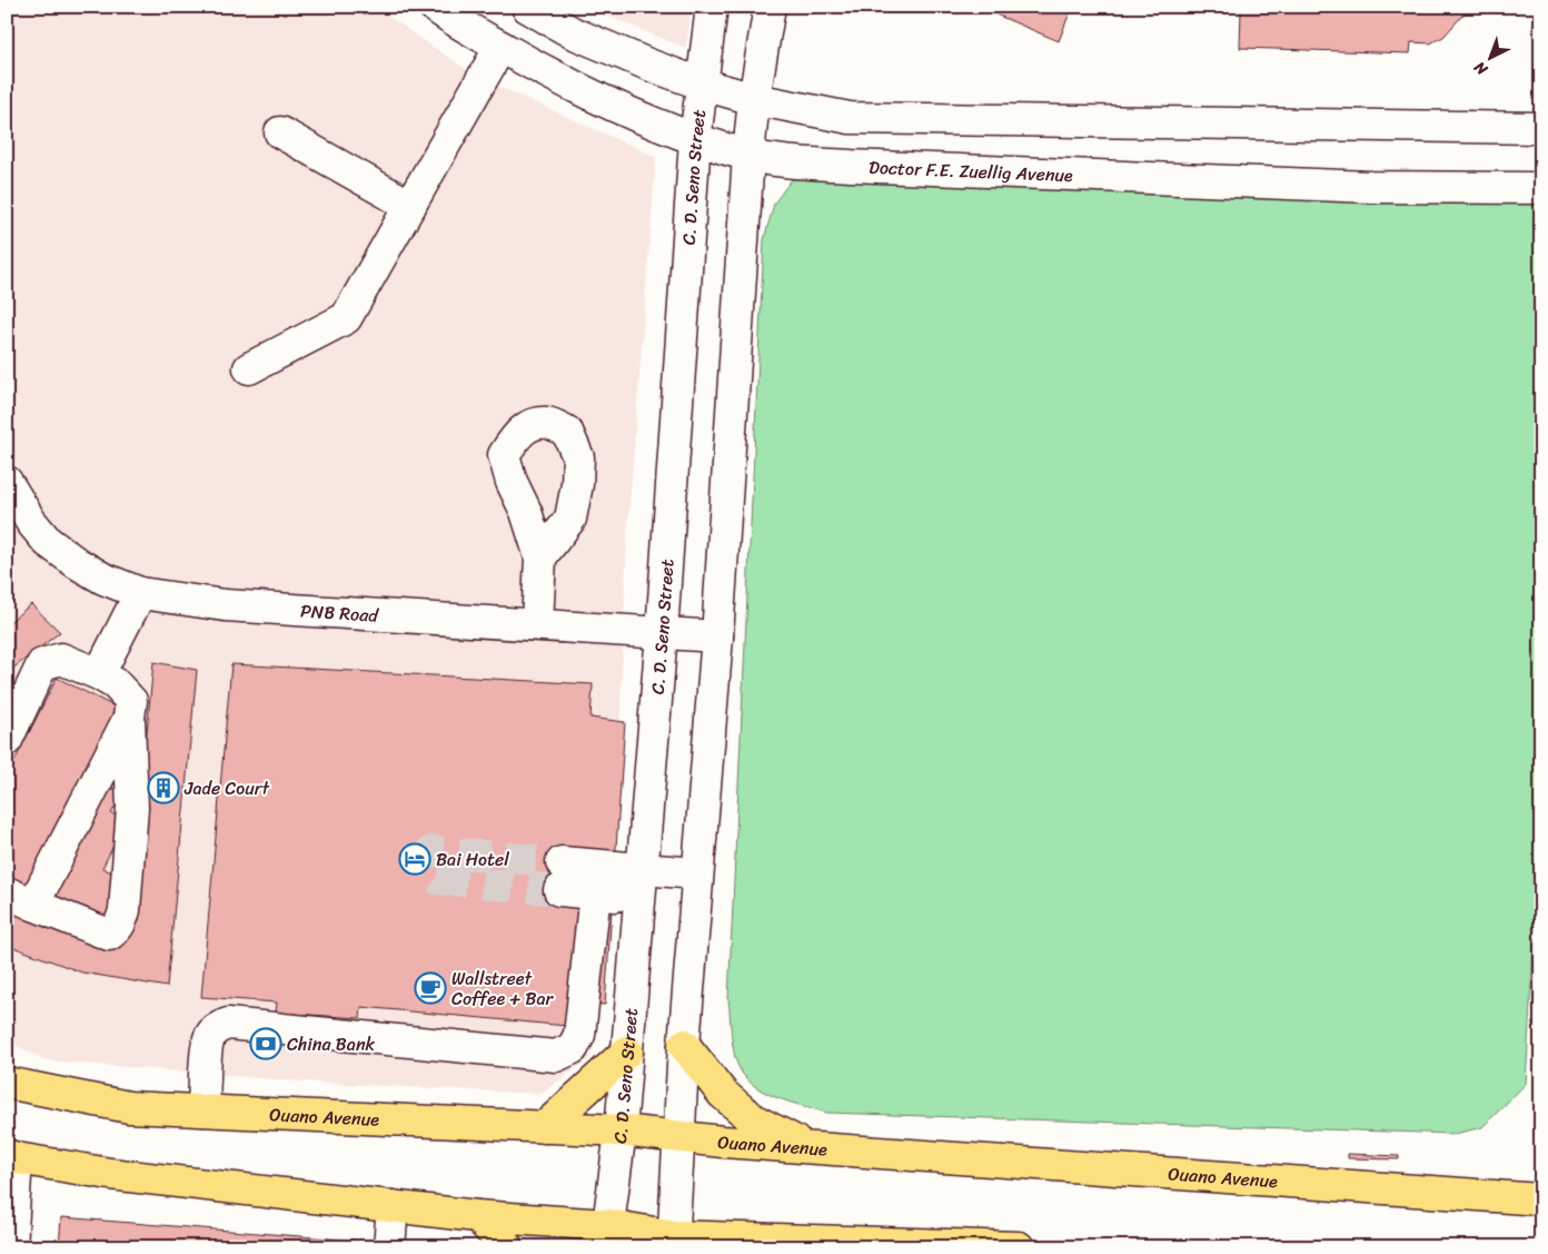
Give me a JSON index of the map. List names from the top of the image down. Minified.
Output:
{"streets":{"highway":["Ouano Avenue"],"street":["Doctor F.E. Zuellig Avenue","C. D. Seno Street","PNB Road"]},"crossings":[["Doctor F.E. Zuellig Avenue","C. D. Seno Street"],["C. D. Seno Street","PNB Road"],["C. D. Seno Street","Ouano Avenue"]],"places":{"building":["Jade Court"],"hotel":["Bai Hotel"],"cafe":["Wallstreet Coffee + Bar"],"bank":["China Bank"]},"north":"bottom left"}
